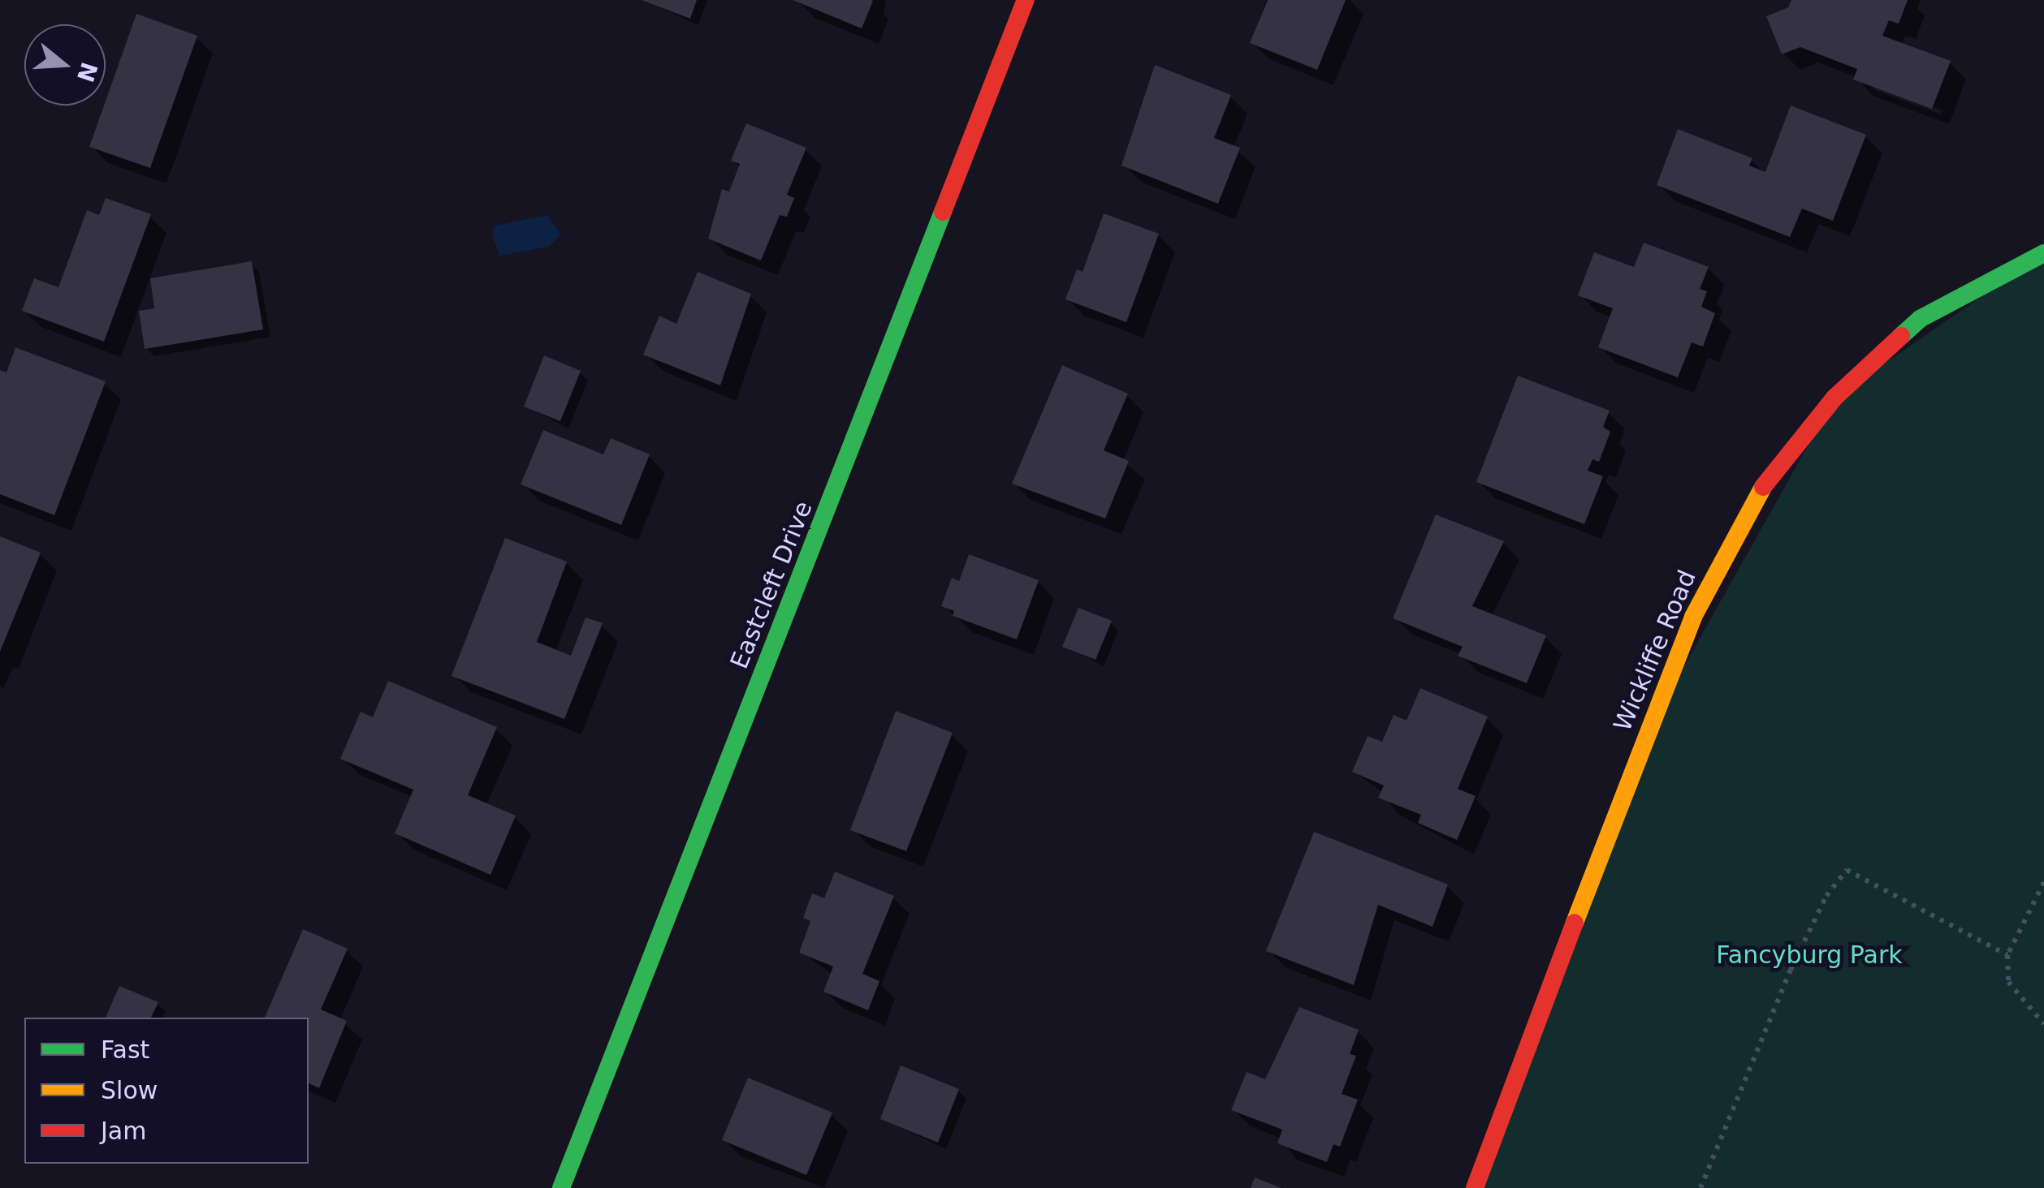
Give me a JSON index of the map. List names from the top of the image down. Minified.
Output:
{"streets":{"street":["Eastcleft Drive","Wickliffe Road"]},"parks":["Fancyburg Park"],"legend":["Fast","Slow","Jam"],"north":"right"}
